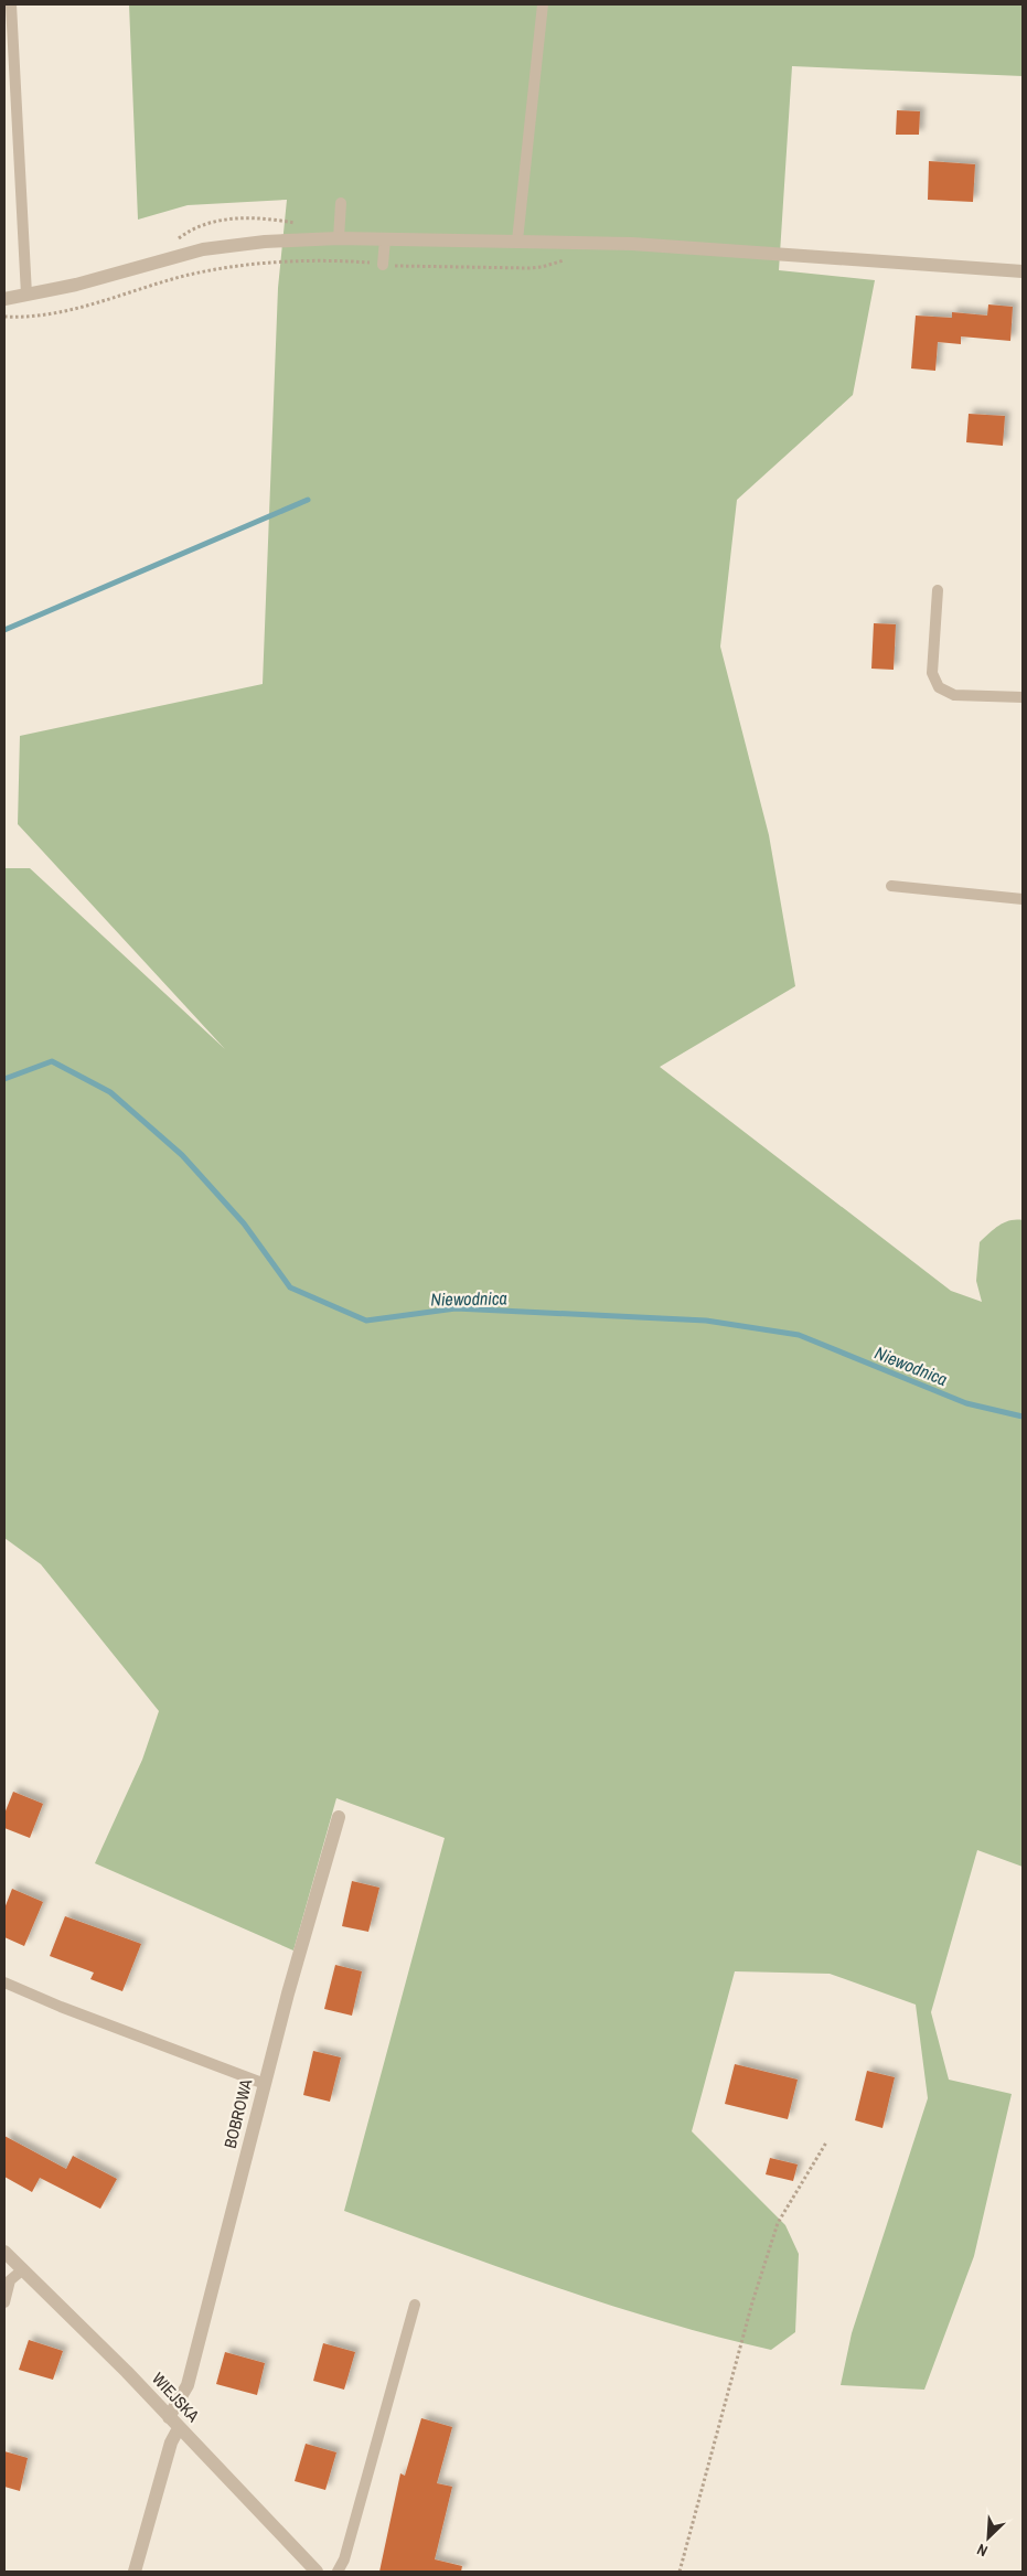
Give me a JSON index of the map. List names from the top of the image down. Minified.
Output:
{"streets":{"street":["BOBROWA","WIEJSKA"]},"crossings":[["BOBROWA","WIEJSKA"]],"water":["Niewodnica"],"north":"bottom left"}
